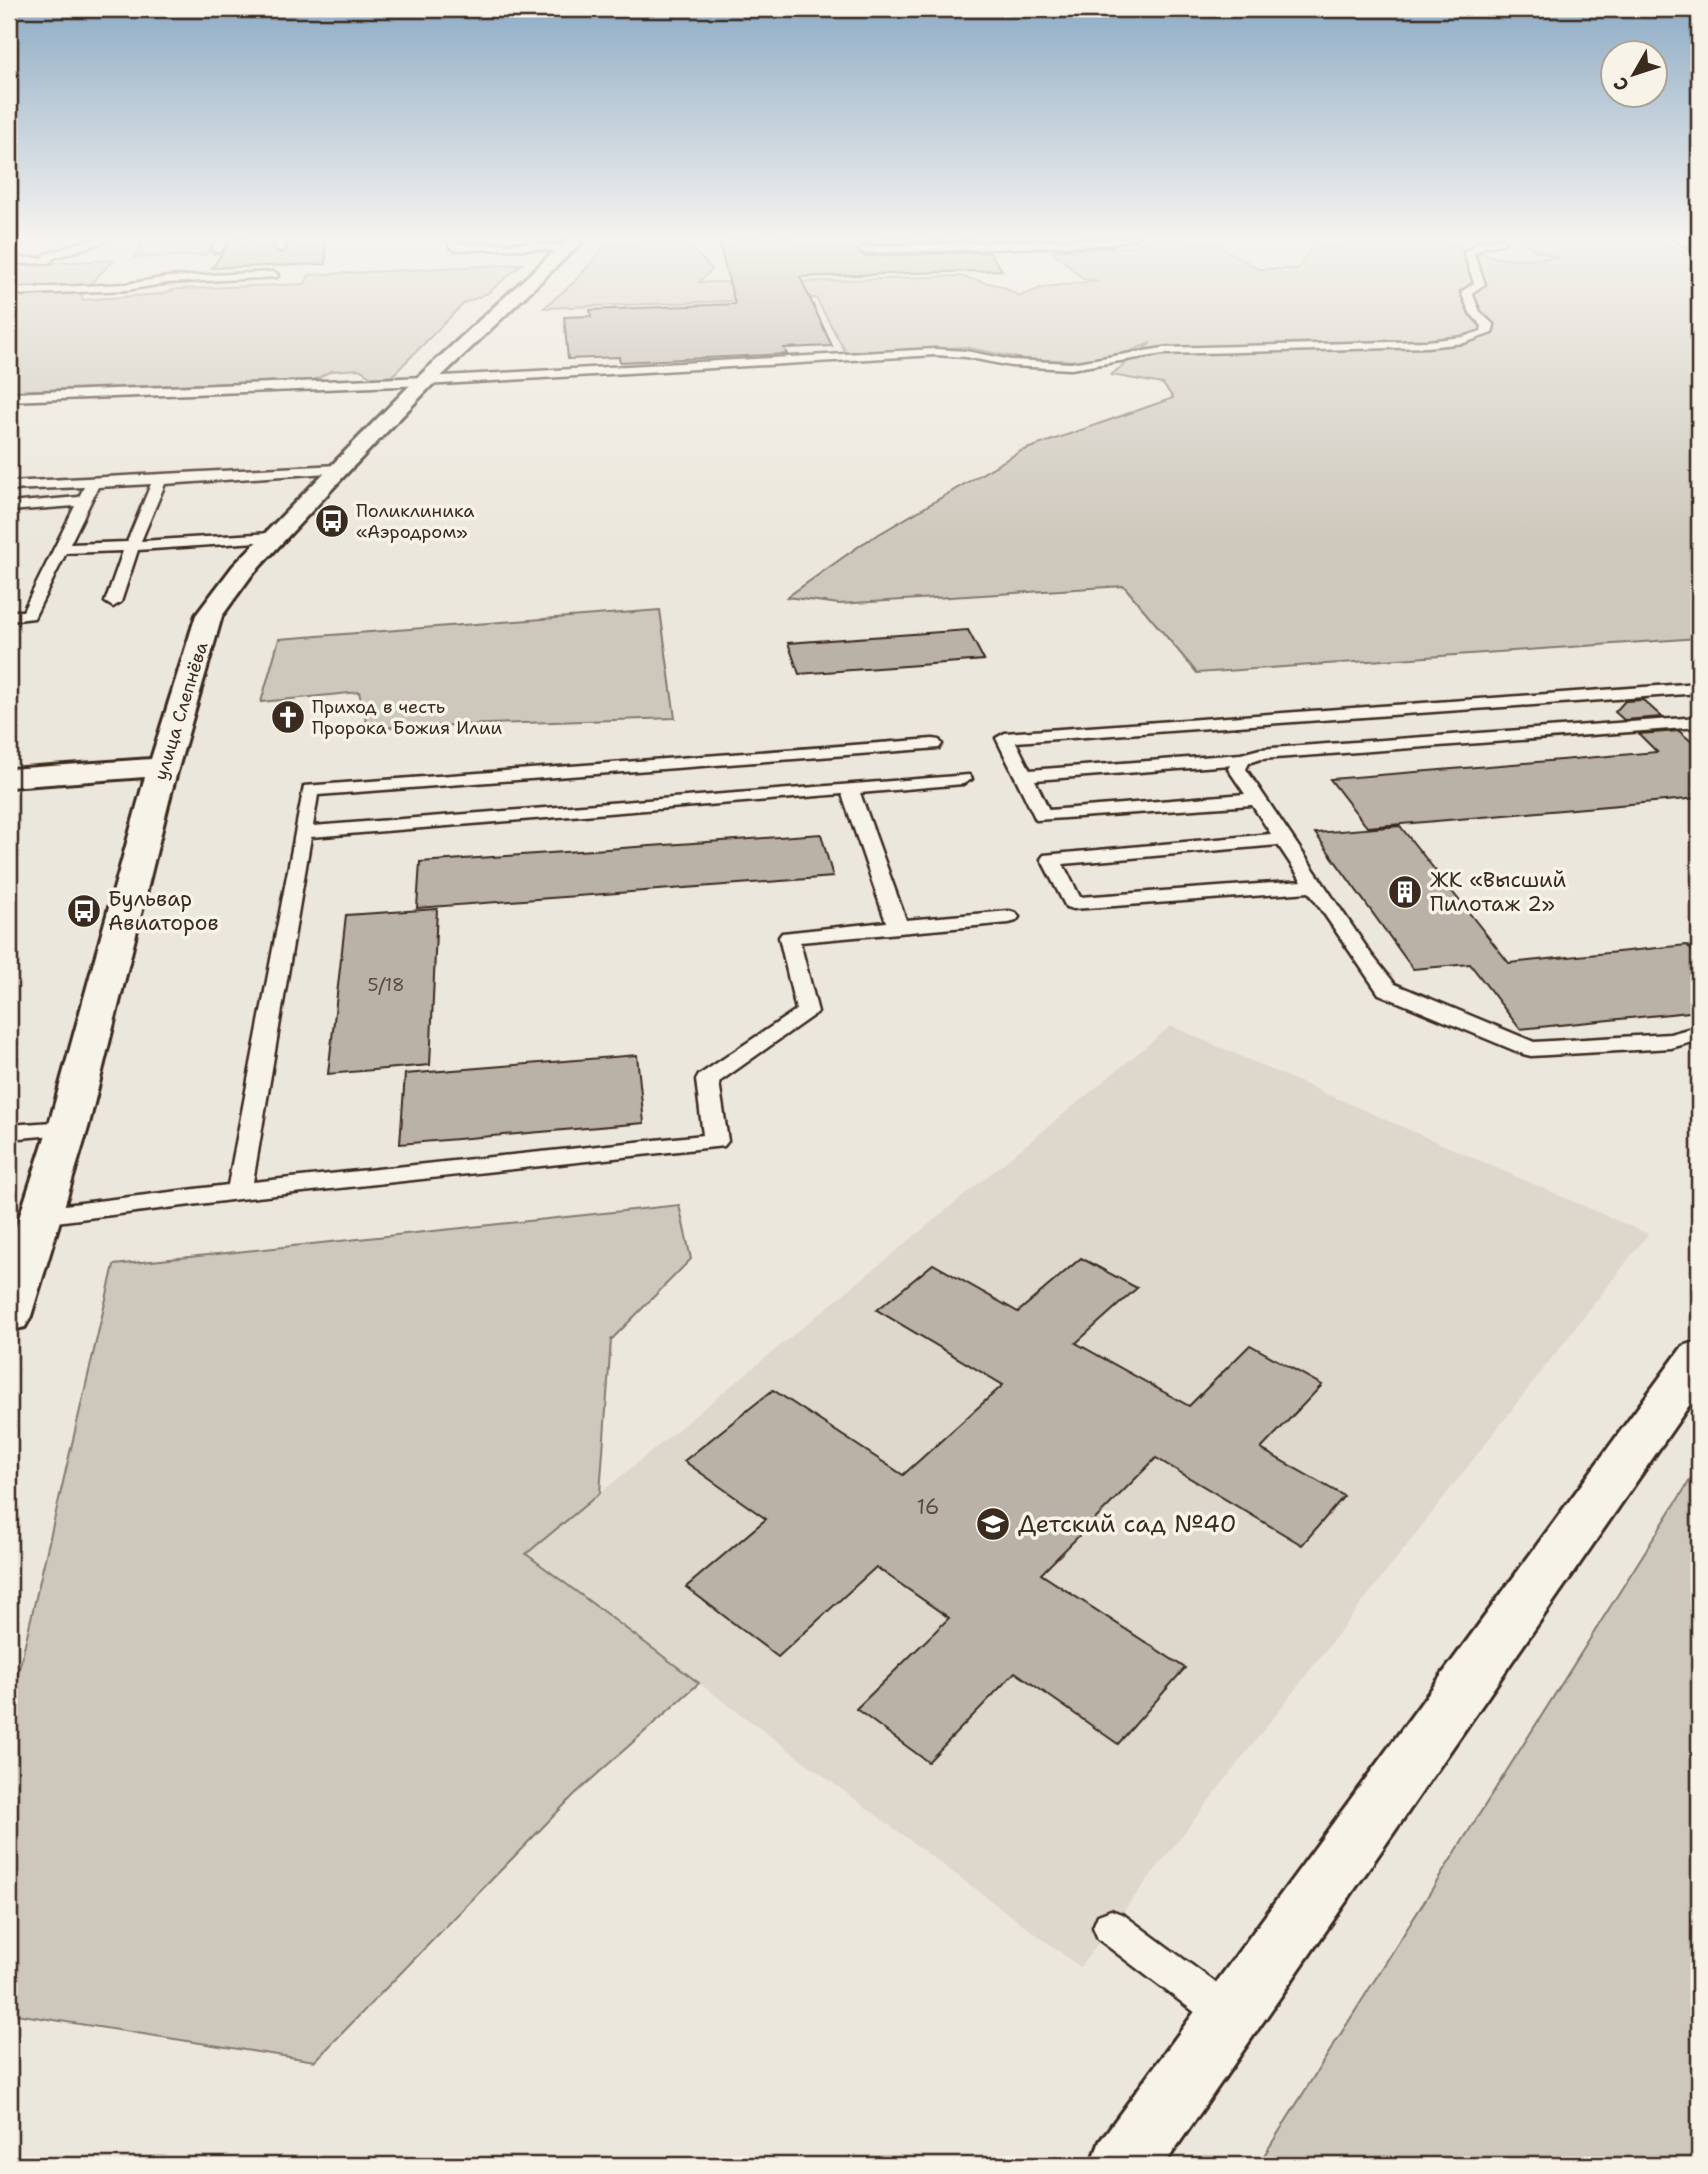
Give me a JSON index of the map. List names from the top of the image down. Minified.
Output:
{"streets":{"street":["улица Слепнёва"]},"places":{"bus stop":["Поликлиника «Аэродром»","Бульвар Авиаторов"],"church":["Приход в честь Пророка Божия Илии"],"building":["ЖК «Высший Пилотаж 2»"],"school or university":["Детский сад №40"]},"house_numbers":["5/18","16"],"north":"bottom left"}
